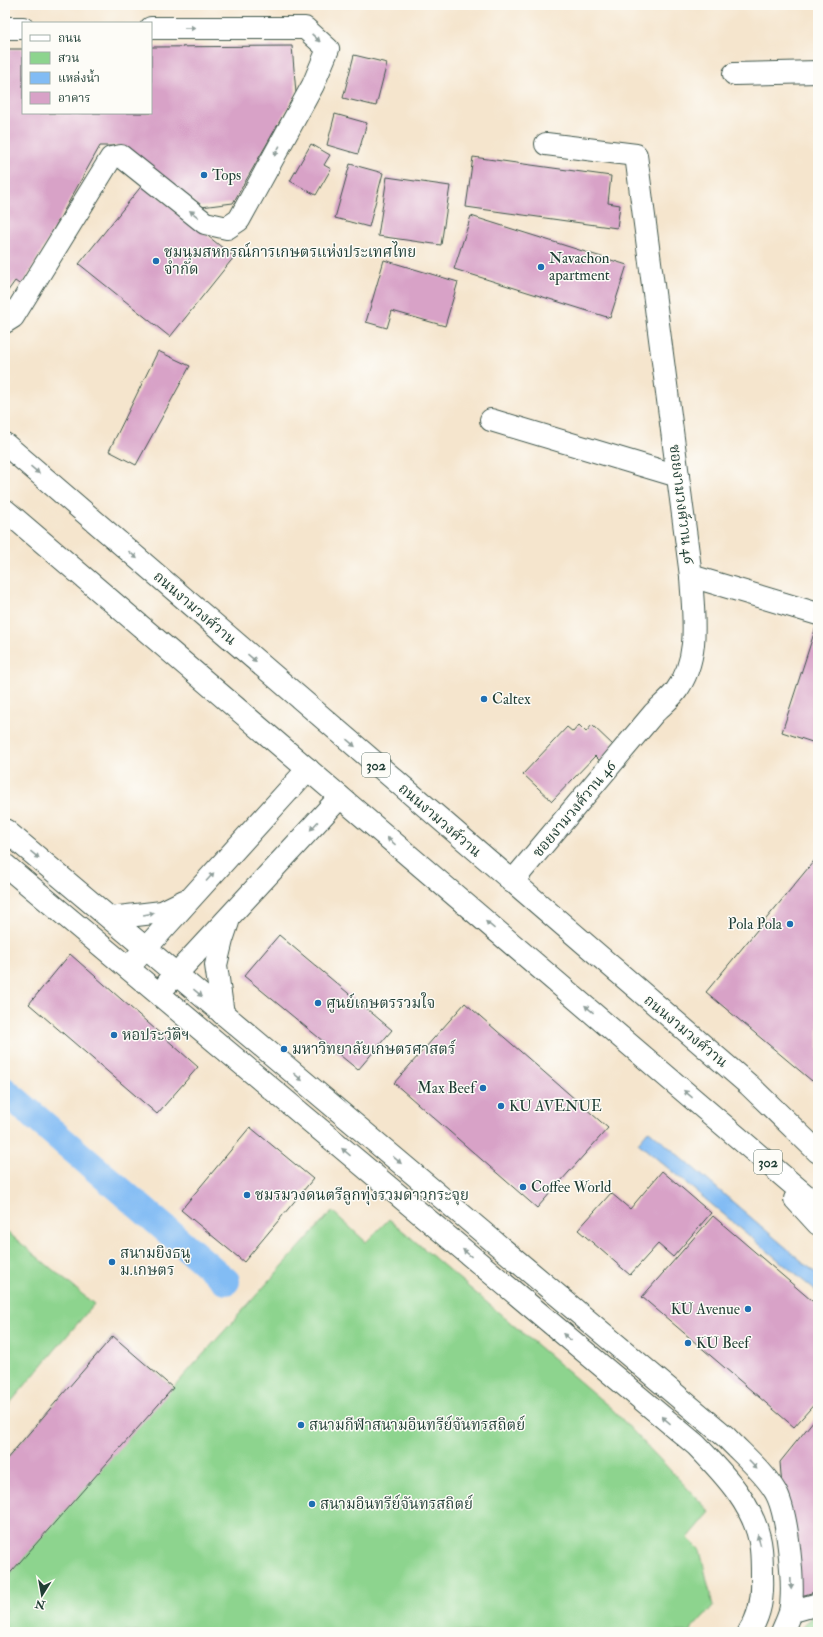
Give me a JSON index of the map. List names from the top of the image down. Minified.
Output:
{"streets":{"main road":["ซอยงามวงศ์วาน 46","ถนนงามวงศ์วาน","302"]},"crossings":[["ซอยงามวงศ์วาน 46","ถนนงามวงศ์วาน"]],"places":["Tops","ชุมนุมสหกรณ์การเกษตรแห่งประเทศไทย จำกัด","Navachon apartment","Caltex","Pola Pola","ศูนย์เกษตรรวมใจ","หอประวัติฯ","มหาวิทยาลัยเกษตรศาสตร์","Max Beef","KU AVENUE","Coffee World","ชมรมวงดนตรีลูกทุ่งรวมดาวกระจุย","สนามยิงธนู ม.เกษตร","KU Avenue","KU Beef","สนามกีฬาสนามอินทรีย์จันทรสถิตย์","สนามอินทรีย์จันทรสถิตย์"],"legend":["ถนน","สวน","แหล่งน้ำ","อาคาร"],"north":"bottom"}
